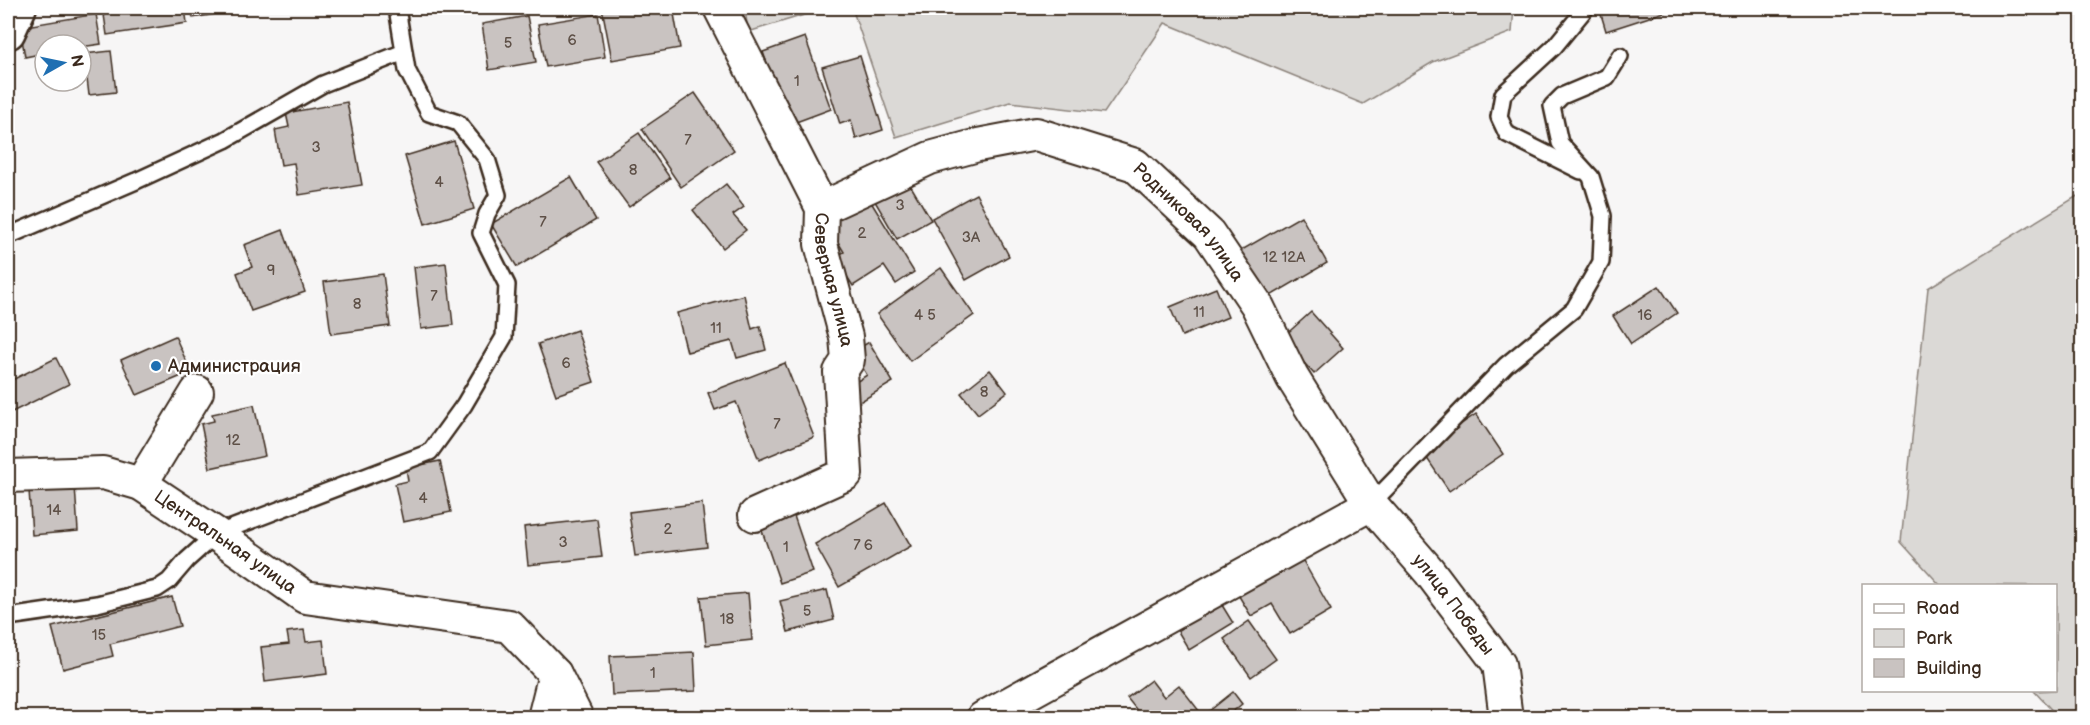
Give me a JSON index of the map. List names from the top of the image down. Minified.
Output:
{"streets":{"street":["Родниковая улица","Северная улица","Центральная улица","улица Победы"]},"crossings":[["Родниковая улица","Северная улица"],["Родниковая улица","улица Победы"]],"places":["Администрация"],"house_numbers":["6","5","1","7","3","8","4","3","7","2","3А","12 12А","9","7","8","11","4 5","16","11","6","8","7","12","4","14","2","3","7 6","1","5","18","15","1"],"legend":["Road","Park","Building"],"north":"right"}
